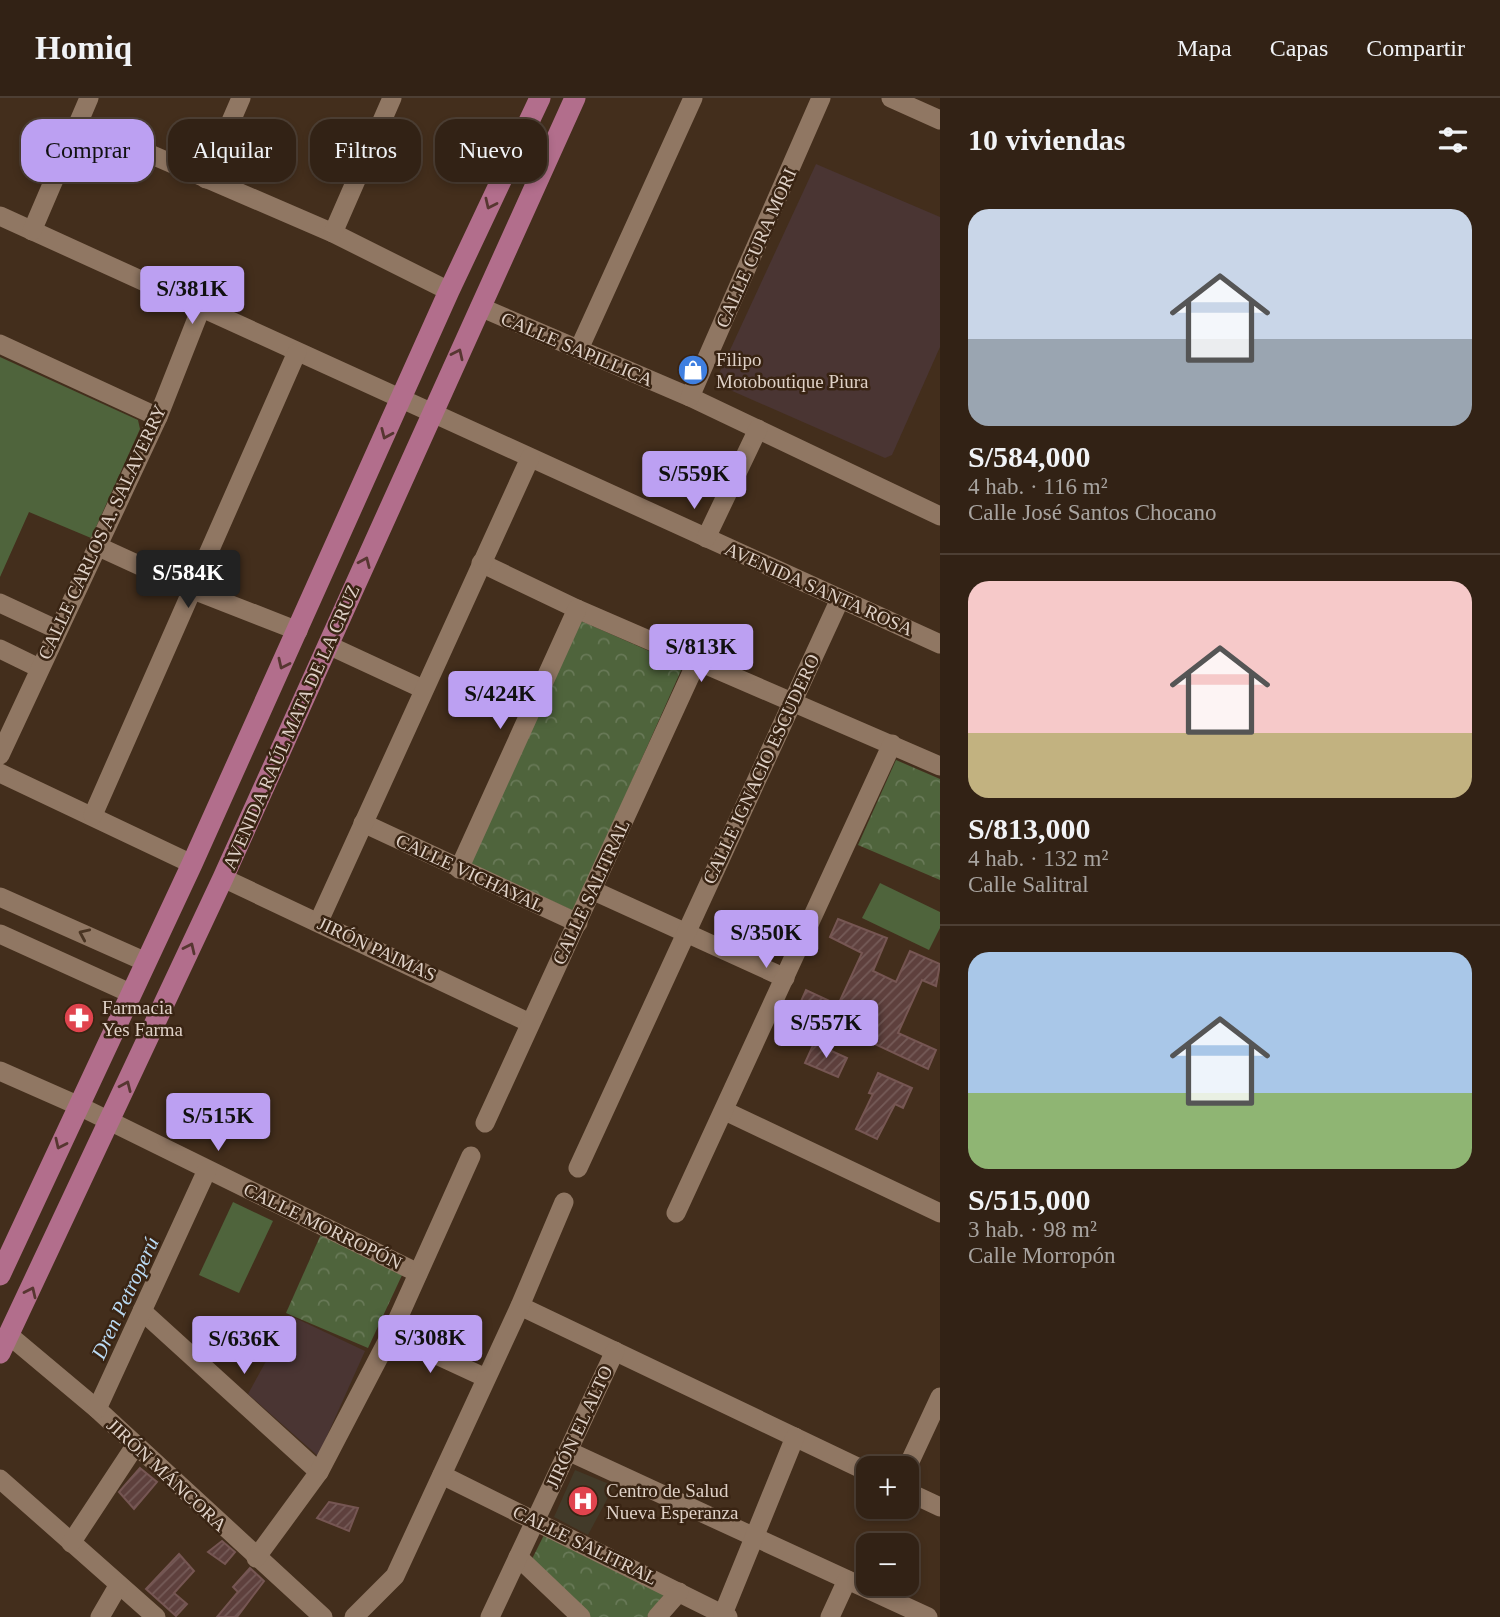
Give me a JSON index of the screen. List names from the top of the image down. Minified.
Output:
{"streets":{"main road":["AVENIDA RAÚL MATA DE LA CRUZ"],"street":["CALLE CURA MORI","CALLE SAPILLICA","CALLE CARLOS A. SALAVERRY","AVENIDA SANTA ROSA","CALLE IGNACIO ESCUDERO","CALLE VICHAYAL","CALLE SALITRAL","JIRÓN PAIMAS","CALLE MORROPÓN","JIRÓN EL ALTO","JIRÓN MÁNCORA"]},"crossings":[["CALLE CURA MORI","CALLE SAPILLICA"],["CALLE SAPILLICA","AVENIDA RAÚL MATA DE LA CRUZ"],["CALLE CARLOS A. SALAVERRY","AVENIDA SANTA ROSA"],["AVENIDA SANTA ROSA","AVENIDA RAÚL MATA DE LA CRUZ"],["AVENIDA SANTA ROSA","CALLE IGNACIO ESCUDERO"],["AVENIDA RAÚL MATA DE LA CRUZ","JIRÓN PAIMAS"],["AVENIDA RAÚL MATA DE LA CRUZ","CALLE MORROPÓN"],["AVENIDA RAÚL MATA DE LA CRUZ","JIRÓN MÁNCORA"],["CALLE VICHAYAL","CALLE SALITRAL"],["CALLE SALITRAL","JIRÓN PAIMAS"],["CALLE SALITRAL","JIRÓN EL ALTO"]],"water":["Dren Petroperú"],"places":{"shop":["Filipo Motoboutique Piura"],"pharmacy":["Farmacia Yes Farma"],"hospital":["Centro de Salud Nueva Esperanza"]},"page":{"header":"Homiq","nav":["Mapa","Capas","Compartir"],"heading":"10 viviendas","chip":["Comprar","Alquilar","Filtros","Nuevo"],"list":[{"name":"S/584,000","note":"4 hab. · 116 m² · Calle José Santos Chocano"},{"name":"S/813,000","note":"4 hab. · 132 m² · Calle Salitral"},{"name":"S/515,000","note":"3 hab. · 98 m² · Calle Morropón"}],"price":["S/381K","S/559K","S/584K","S/813K","S/424K","S/350K","S/557K","S/515K","S/308K","S/636K"],"map_buttons":["+","−"]}}
